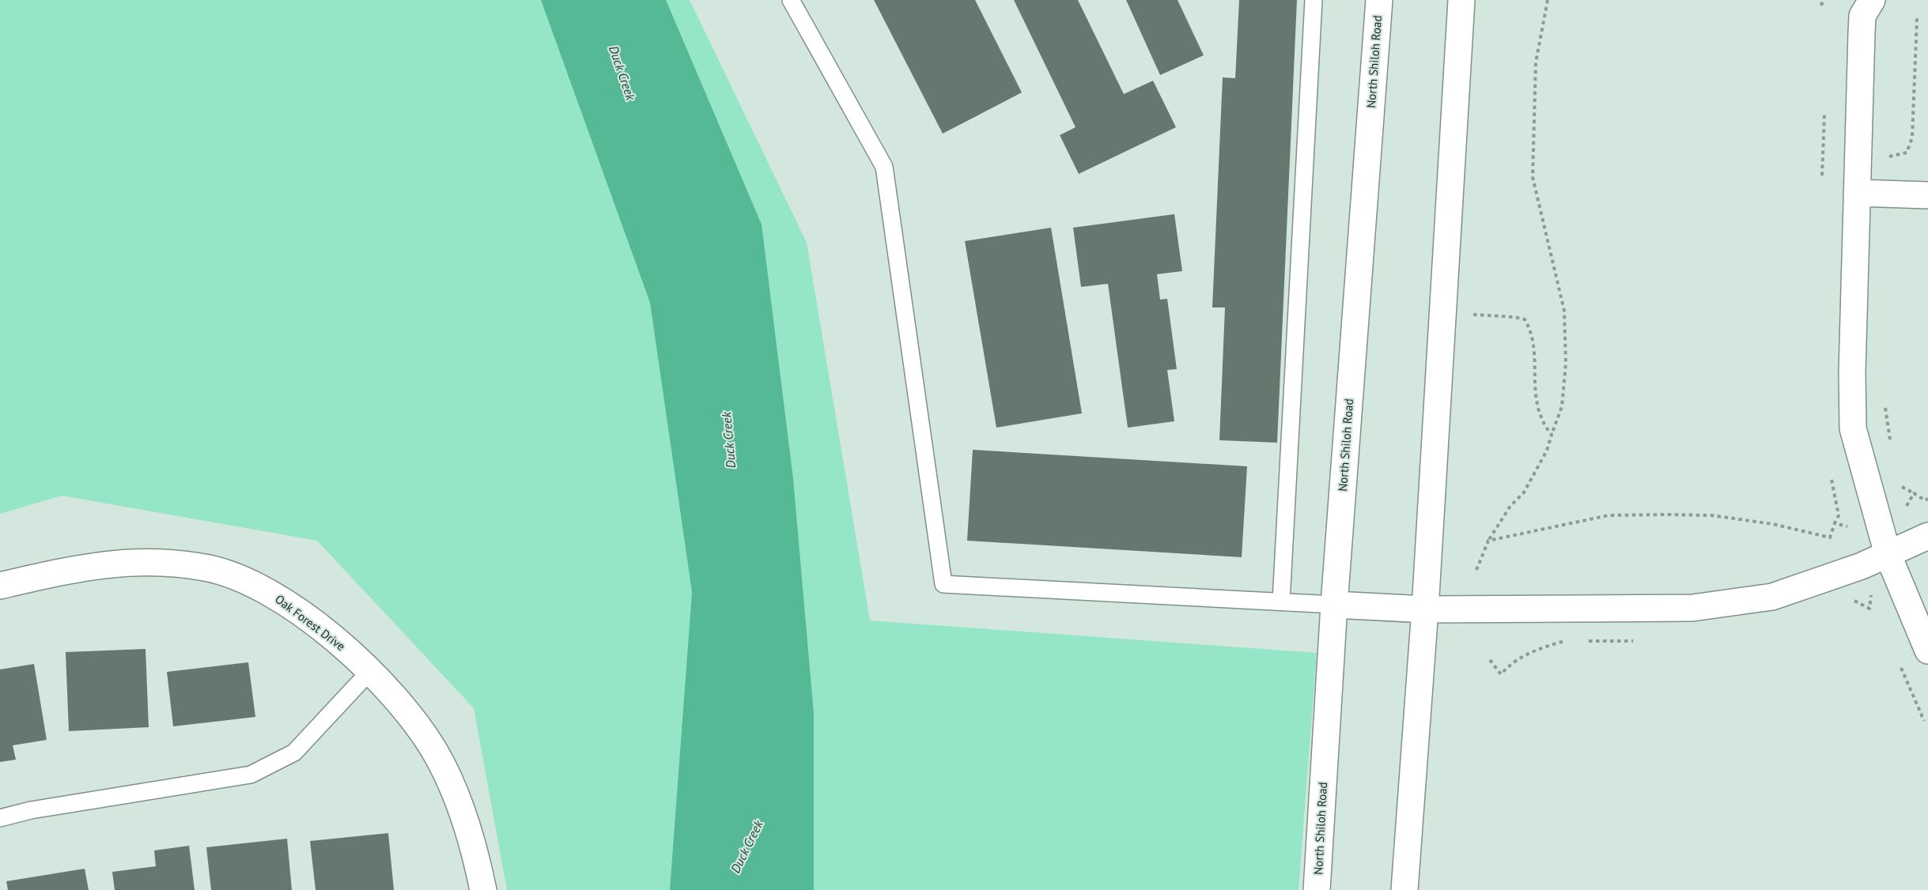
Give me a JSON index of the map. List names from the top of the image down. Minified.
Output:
{"streets":{"street":["North Shiloh Road","Oak Forest Drive"]},"water":["Duck Creek"]}
